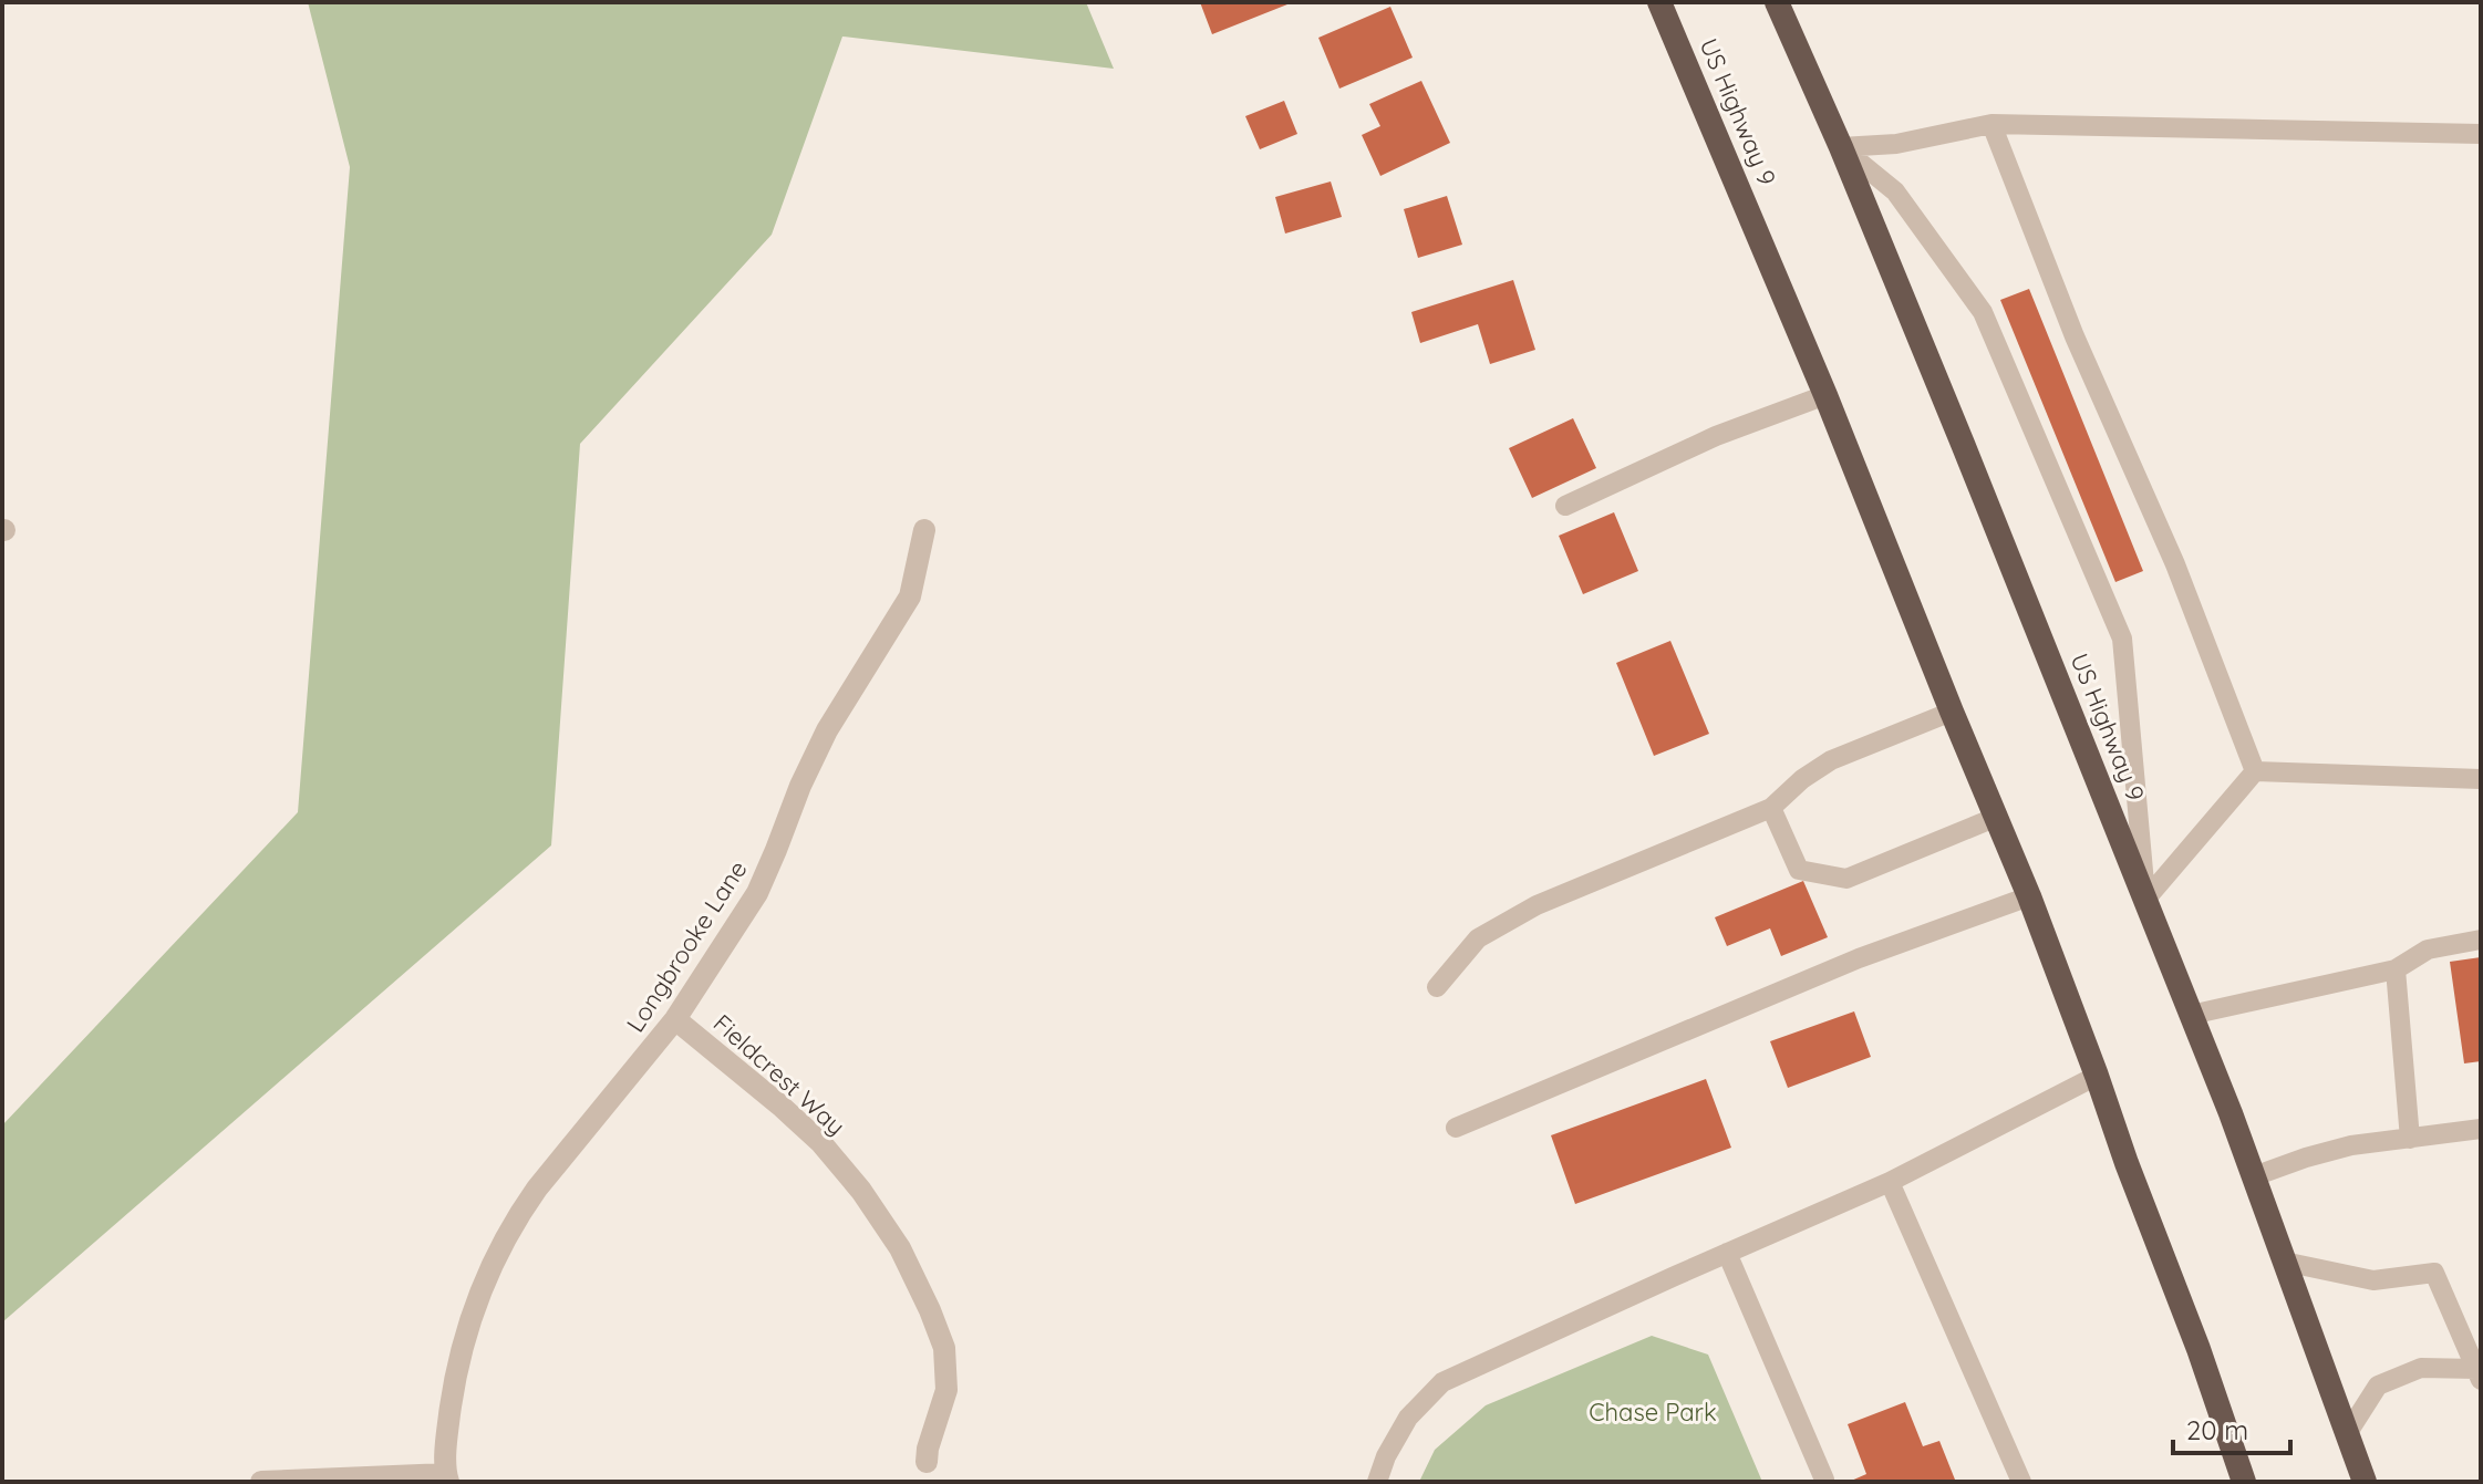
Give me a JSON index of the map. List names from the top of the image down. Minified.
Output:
{"streets":{"highway":["US Highway 9"],"street":["Longbrooke Lane","Fieldcrest Way"]},"crossings":[["Longbrooke Lane","Fieldcrest Way"]],"parks":["Chase Park"],"scale_bar":"20 m"}
